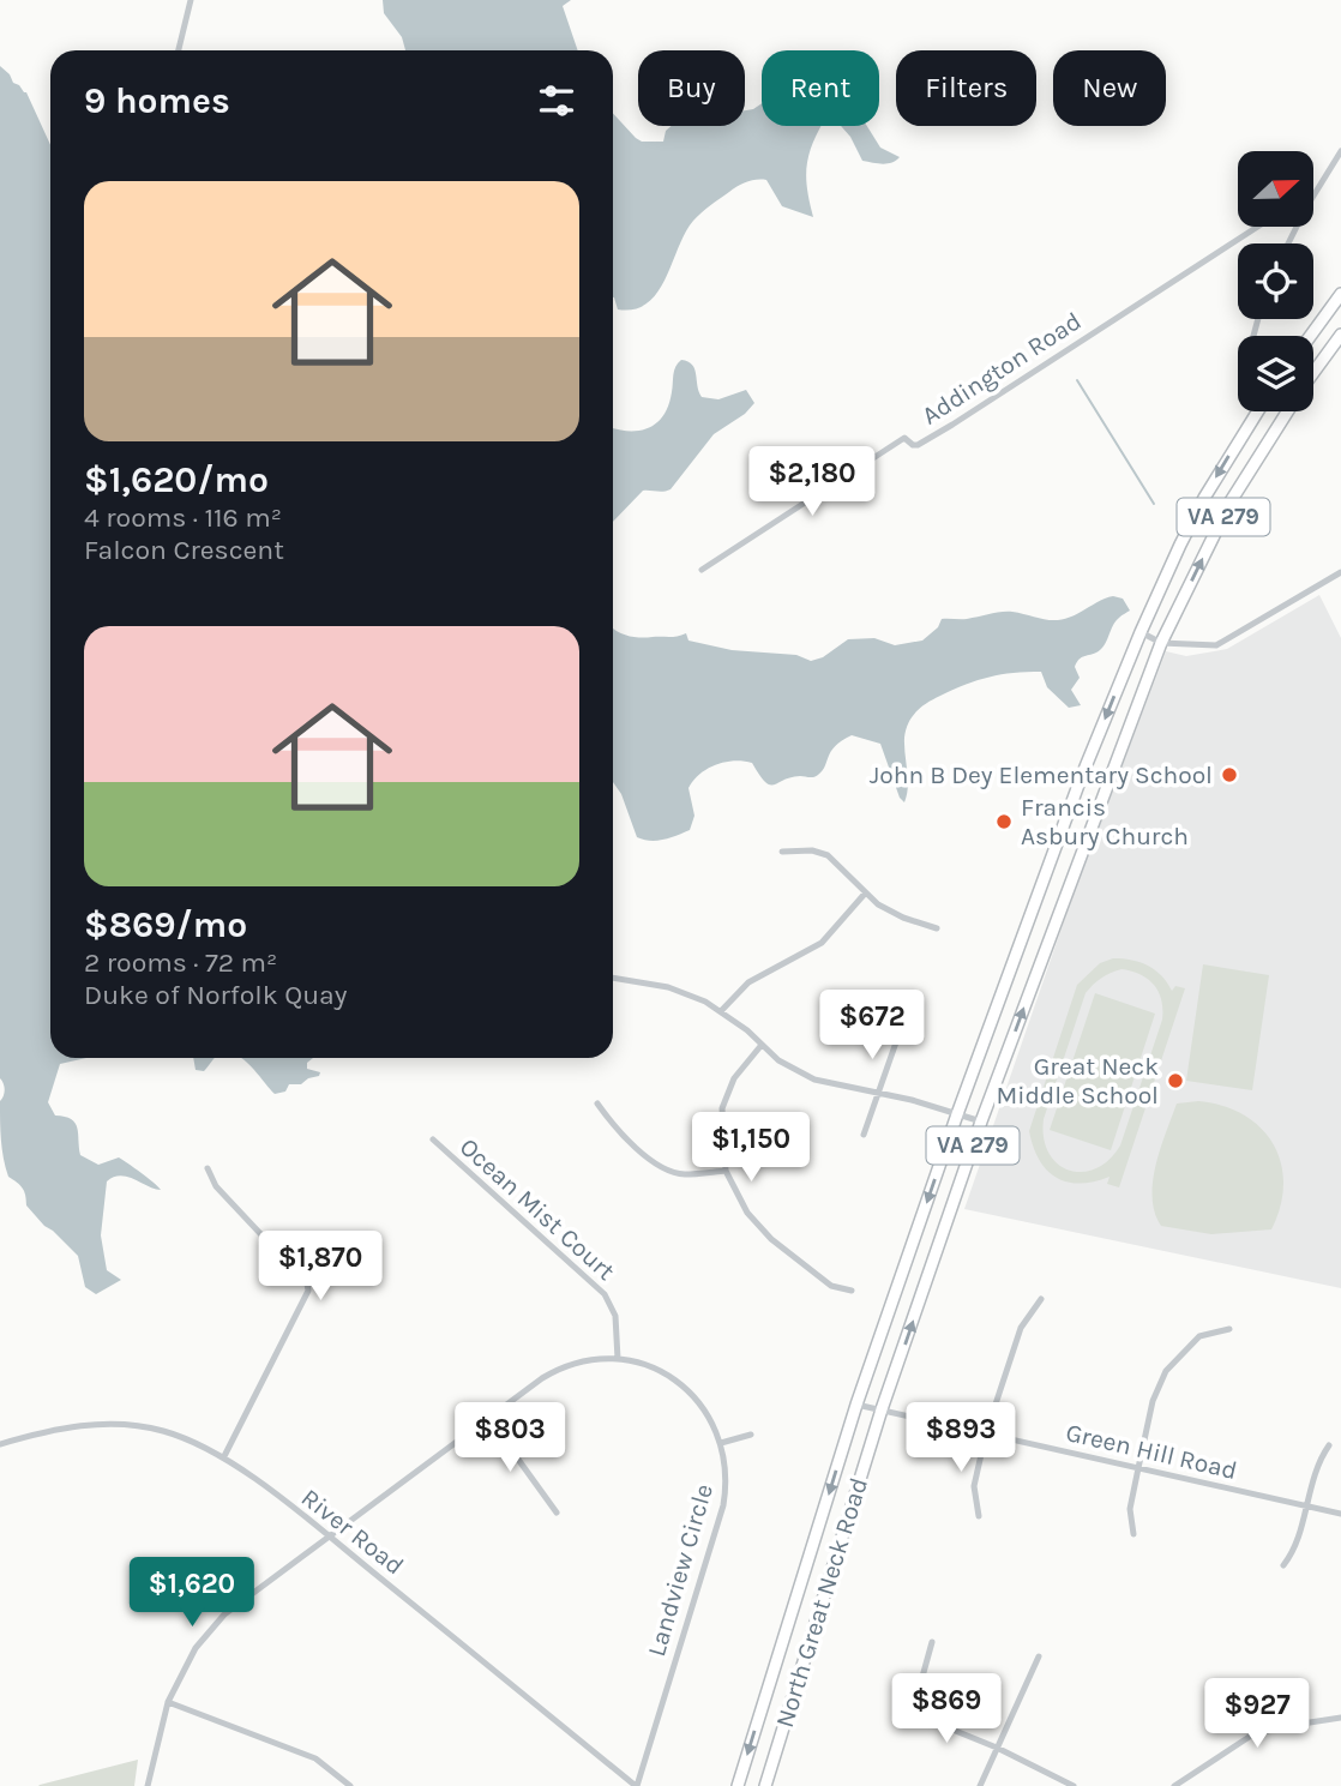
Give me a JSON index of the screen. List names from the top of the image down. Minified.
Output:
{"streets":{"main road":["VA 279","North Great Neck Road"],"street":["Addington Road","Ocean Mist Court","Green Hill Road","River Road","Landview Circle"]},"crossings":[["Ocean Mist Court","Landview Circle"],["Green Hill Road","North Great Neck Road"],["River Road","Landview Circle"]],"places":["John B Dey Elementary School","Francis Asbury Church","Great Neck Middle School"],"north":"right","page":{"chip":["Buy","Rent","Filters","New"],"heading":"9 homes","list":[{"name":"$1,620/mo","note":"4 rooms · 116 m² · Falcon Crescent"},{"name":"$869/mo","note":"2 rooms · 72 m² · Duke of Norfolk Quay"}],"price":["$2,180","$672","$1,150","$1,870","$803","$893","$1,620","$869","$927"]}}
